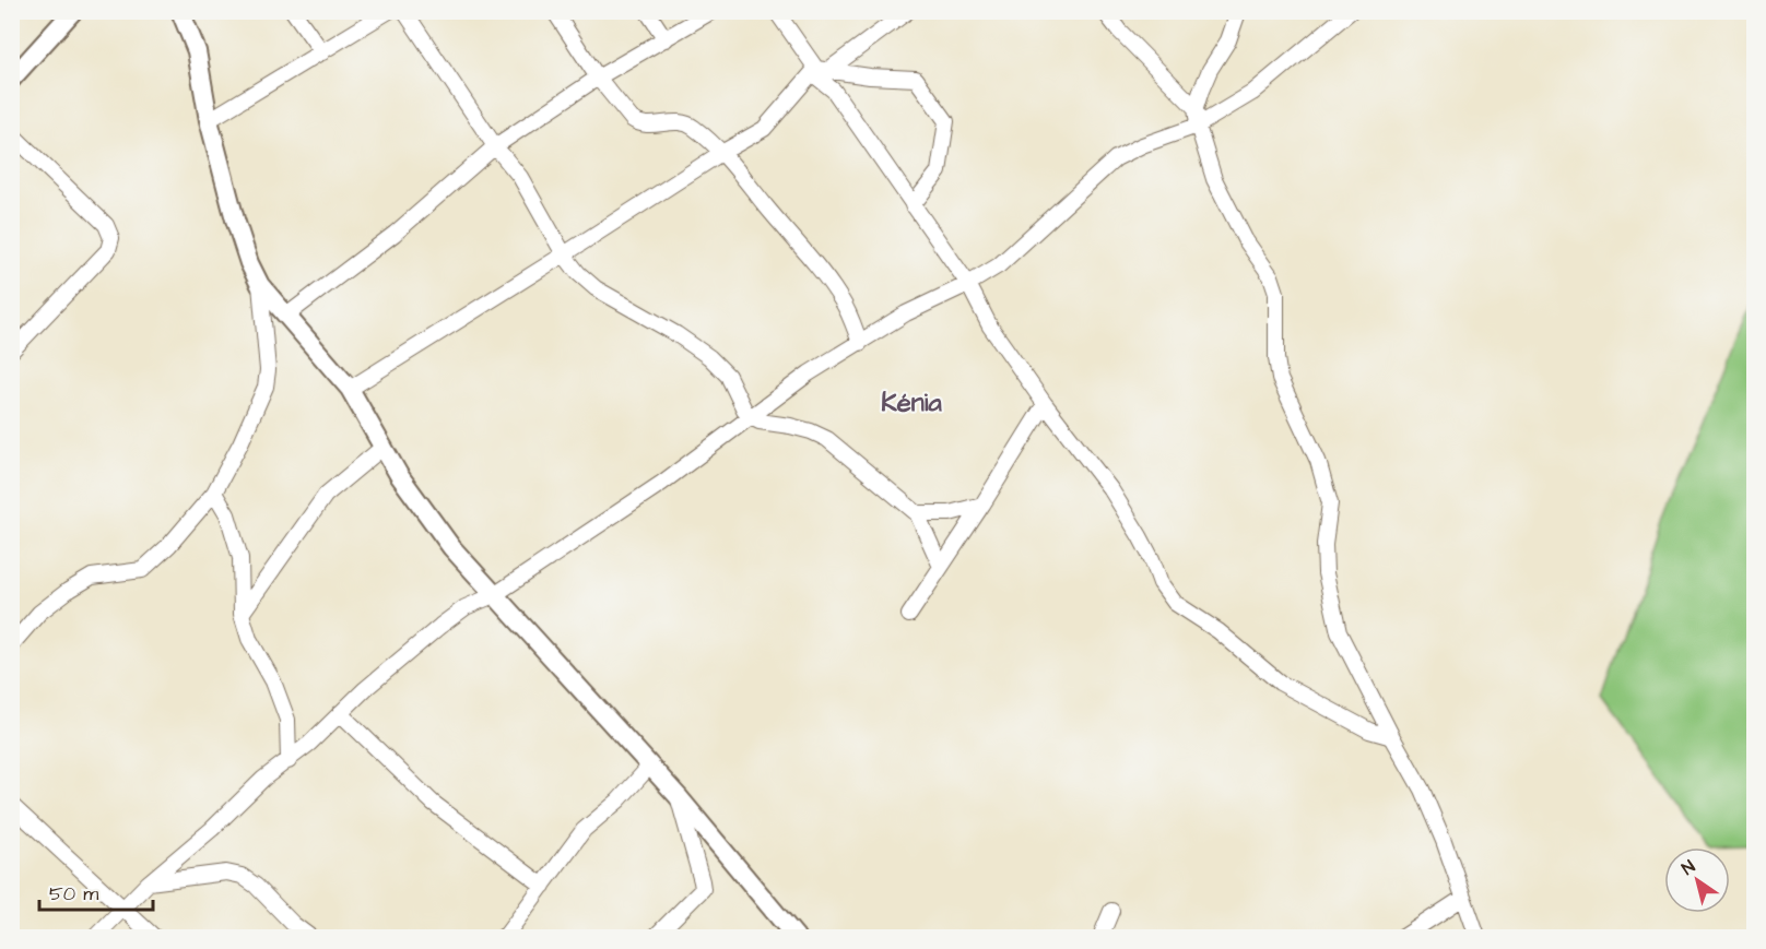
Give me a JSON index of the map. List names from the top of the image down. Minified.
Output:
{"districts":["Kénia"],"scale_bar":"50 m","north":"top left"}
